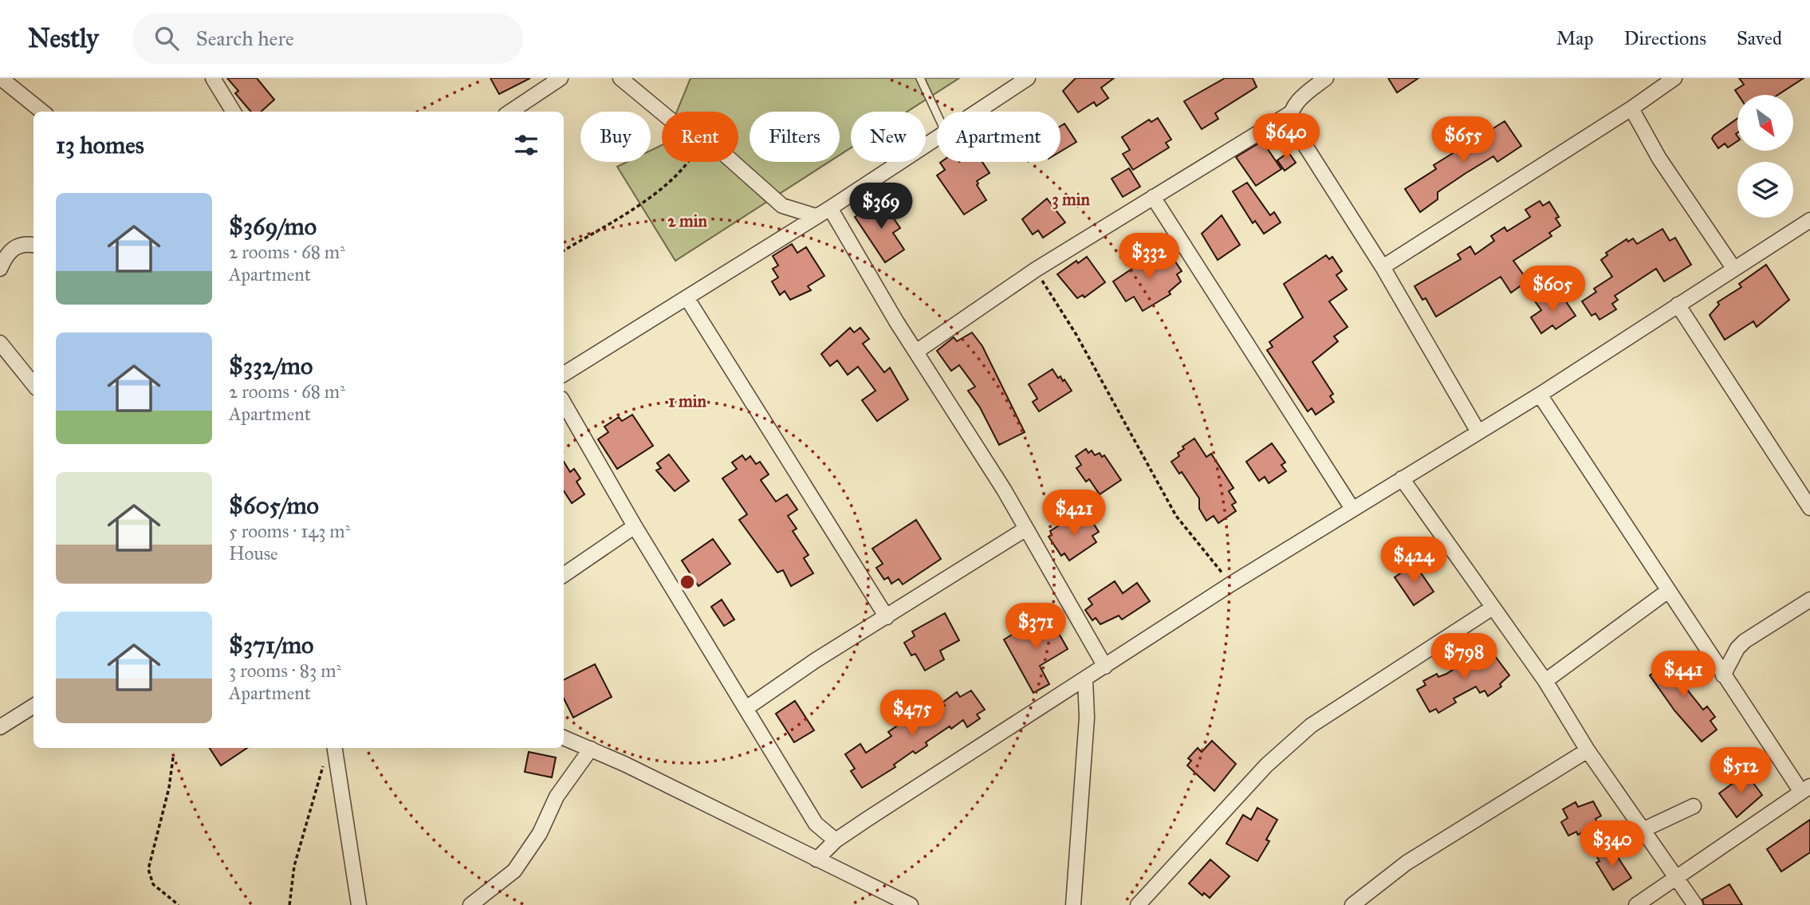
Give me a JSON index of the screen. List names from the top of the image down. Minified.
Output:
{"north":"bottom right","page":{"header":"Nestly","search":"Search here","nav":["Map","Directions","Saved"],"chip":["Buy","Rent","Filters","New","Apartment"],"heading":"13 homes","price":["$640","$655","$369","$332","$605","$421","$424","$371","$798","$441","$475","$512","$340"],"list":[{"name":"$369/mo","note":"2 rooms · 68 m² · Apartment"},{"name":"$332/mo","note":"2 rooms · 68 m² · Apartment"},{"name":"$605/mo","note":"5 rooms · 143 m² · House"},{"name":"$371/mo","note":"3 rooms · 83 m² · Apartment"}]},"rings":["3 min","2 min","1 min"]}
